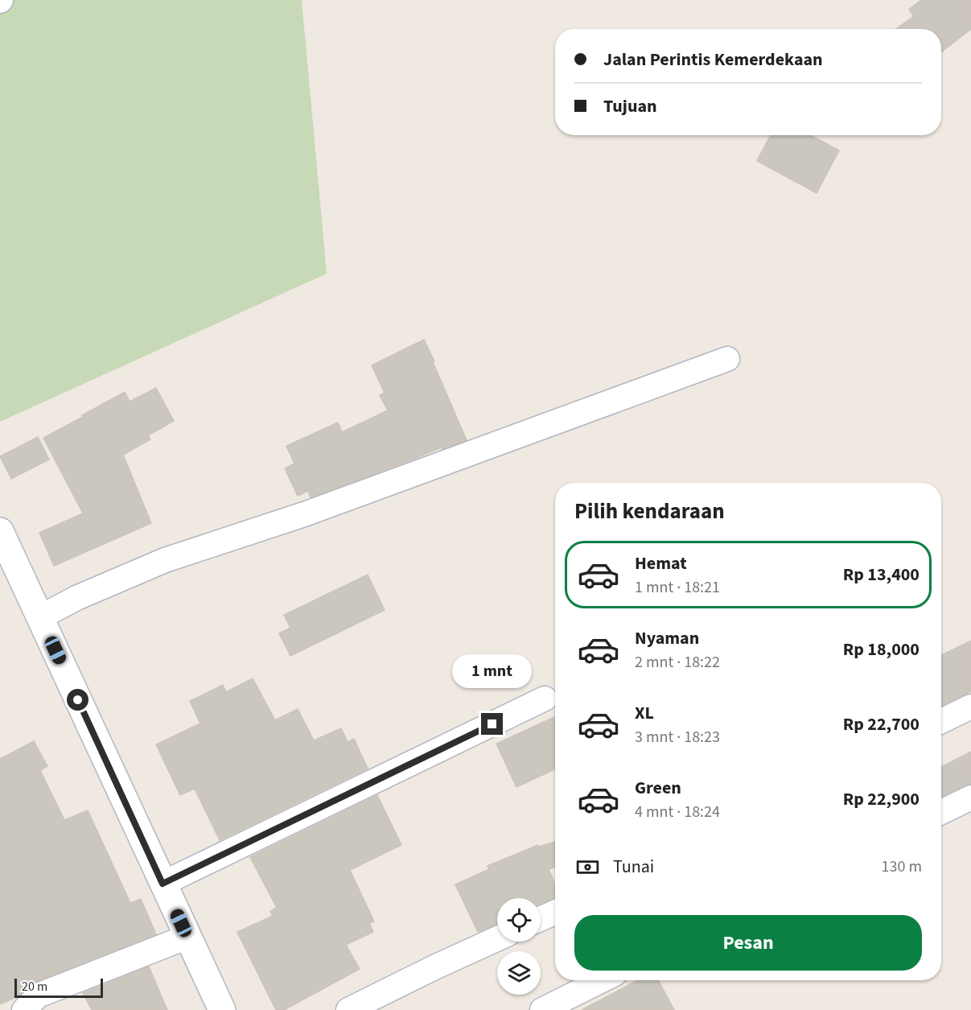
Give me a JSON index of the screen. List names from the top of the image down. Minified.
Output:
{"scale_bar":"20 m","page":{"banner":["Jalan Perintis Kemerdekaan","Tujuan"],"heading":"Pilih kendaraan","list":[{"name":"Hemat","note":"1 mnt · 18:21","value":"Rp 13,400"},{"name":"Nyaman","note":"2 mnt · 18:22","value":"Rp 18,000"},{"name":"XL","note":"3 mnt · 18:23","value":"Rp 22,700"},{"name":"Green","note":"4 mnt · 18:24","value":"Rp 22,900"}],"bubble":"1 mnt","pay":["Tunai","130 m"],"buttons":"Pesan","scale":"20 m"}}
